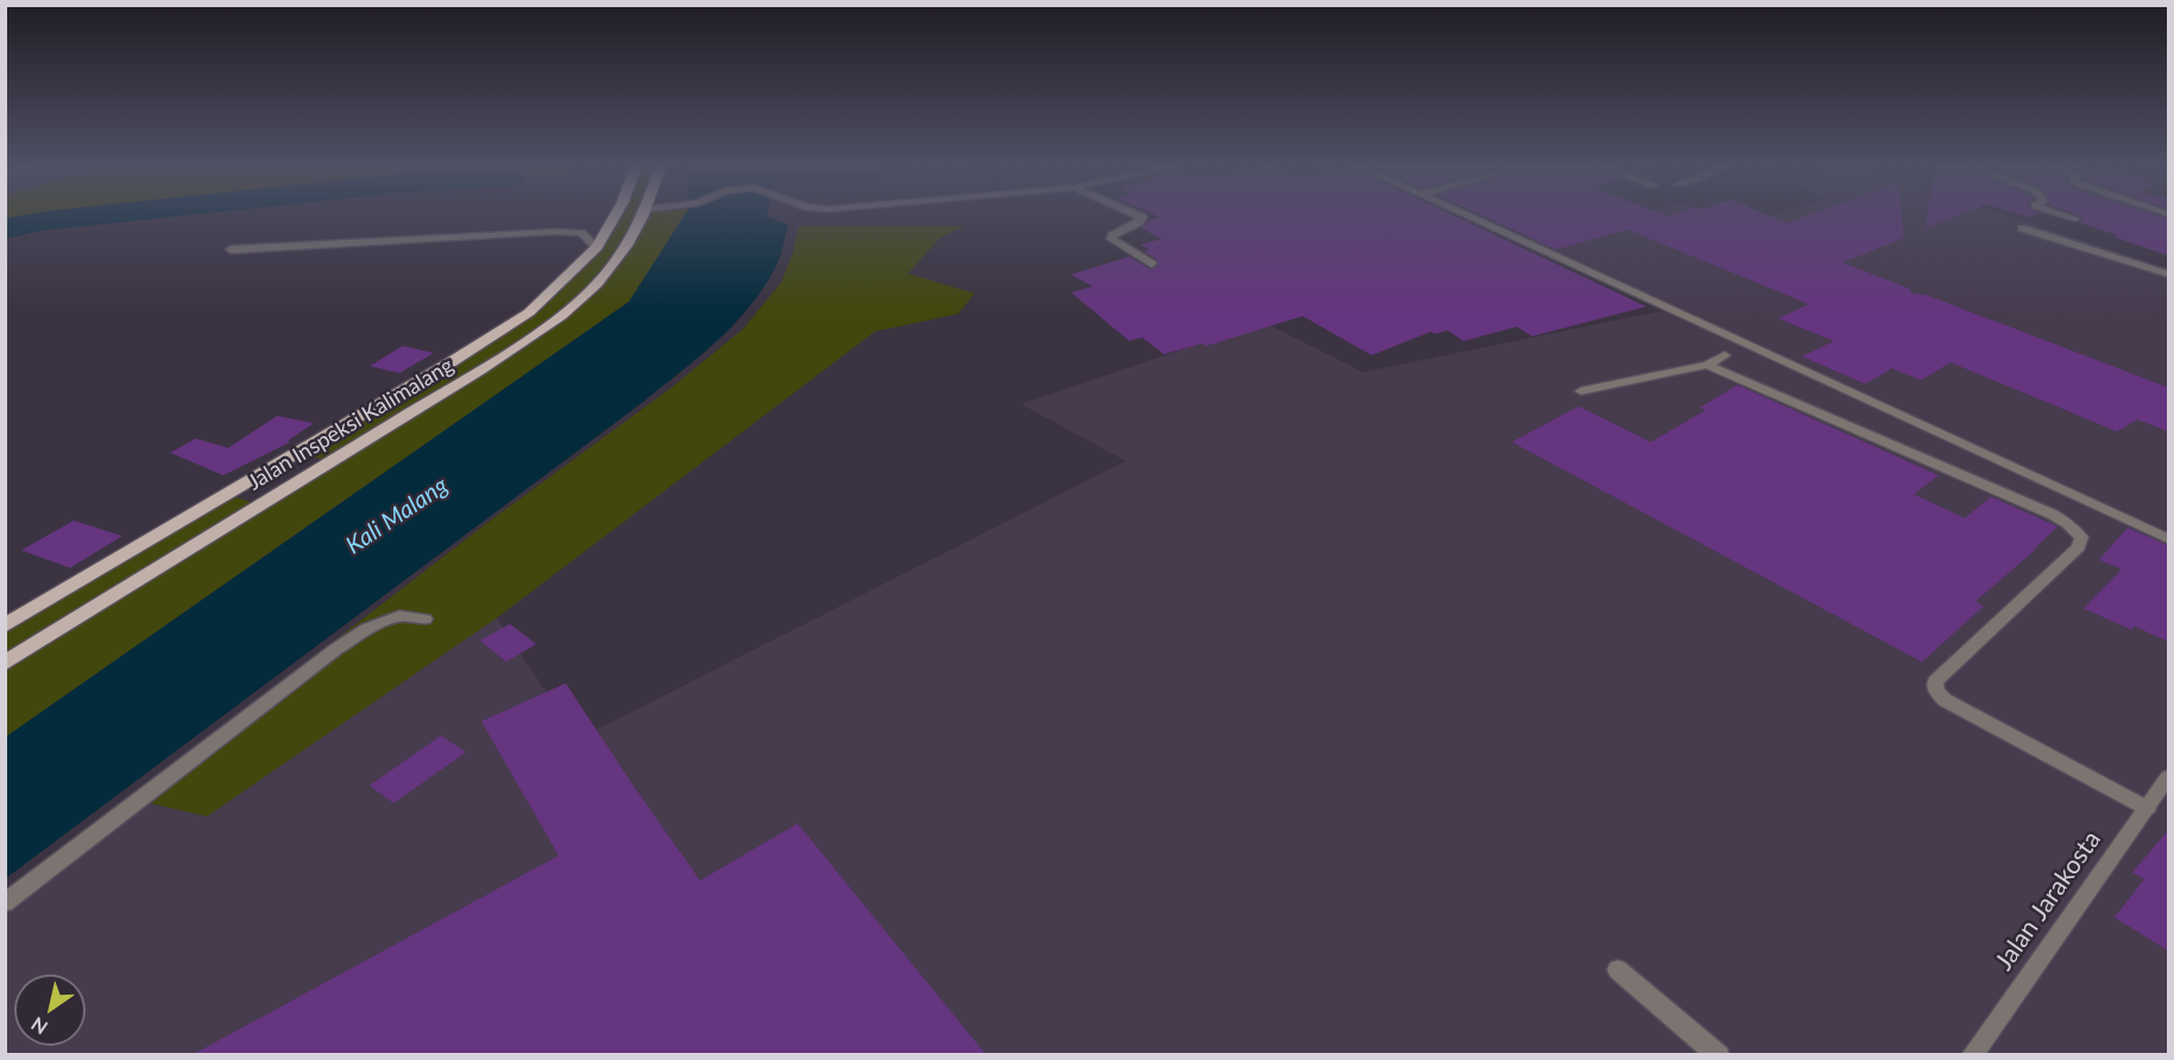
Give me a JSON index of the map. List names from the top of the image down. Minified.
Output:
{"streets":{"main road":["Jalan Inspeksi Kalimalang"],"street":["Jalan Jarakosta"]},"water":["Kali Malang"],"north":"bottom left"}
